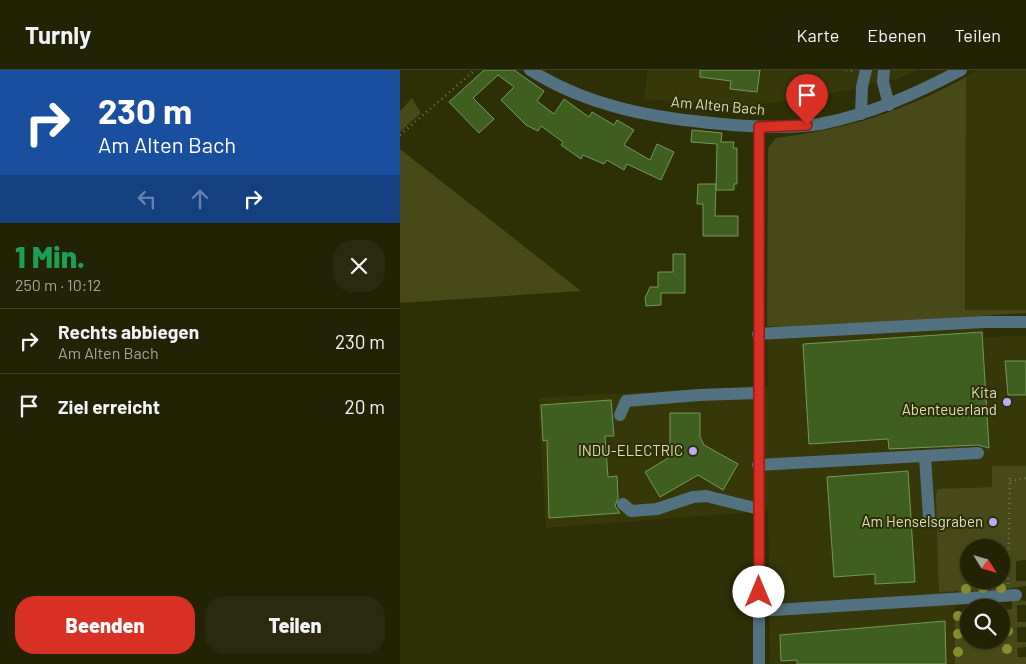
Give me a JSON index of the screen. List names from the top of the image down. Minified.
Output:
{"streets":{"street":["Am Alten Bach"]},"places":["Kita Abenteuerland","INDU-ELECTRIC","Am Henselsgraben"],"north":"bottom right","page":{"header":"Turnly","nav":["Karte","Ebenen","Teilen"],"turn":["230 m","Am Alten Bach"],"heading":["1 Min.","250 m · 10:12"],"list":[{"name":"Rechts abbiegen","note":"Am Alten Bach","value":"230 m"},{"name":"Ziel erreicht","value":"20 m"}],"buttons":["Beenden","Teilen"]}}
